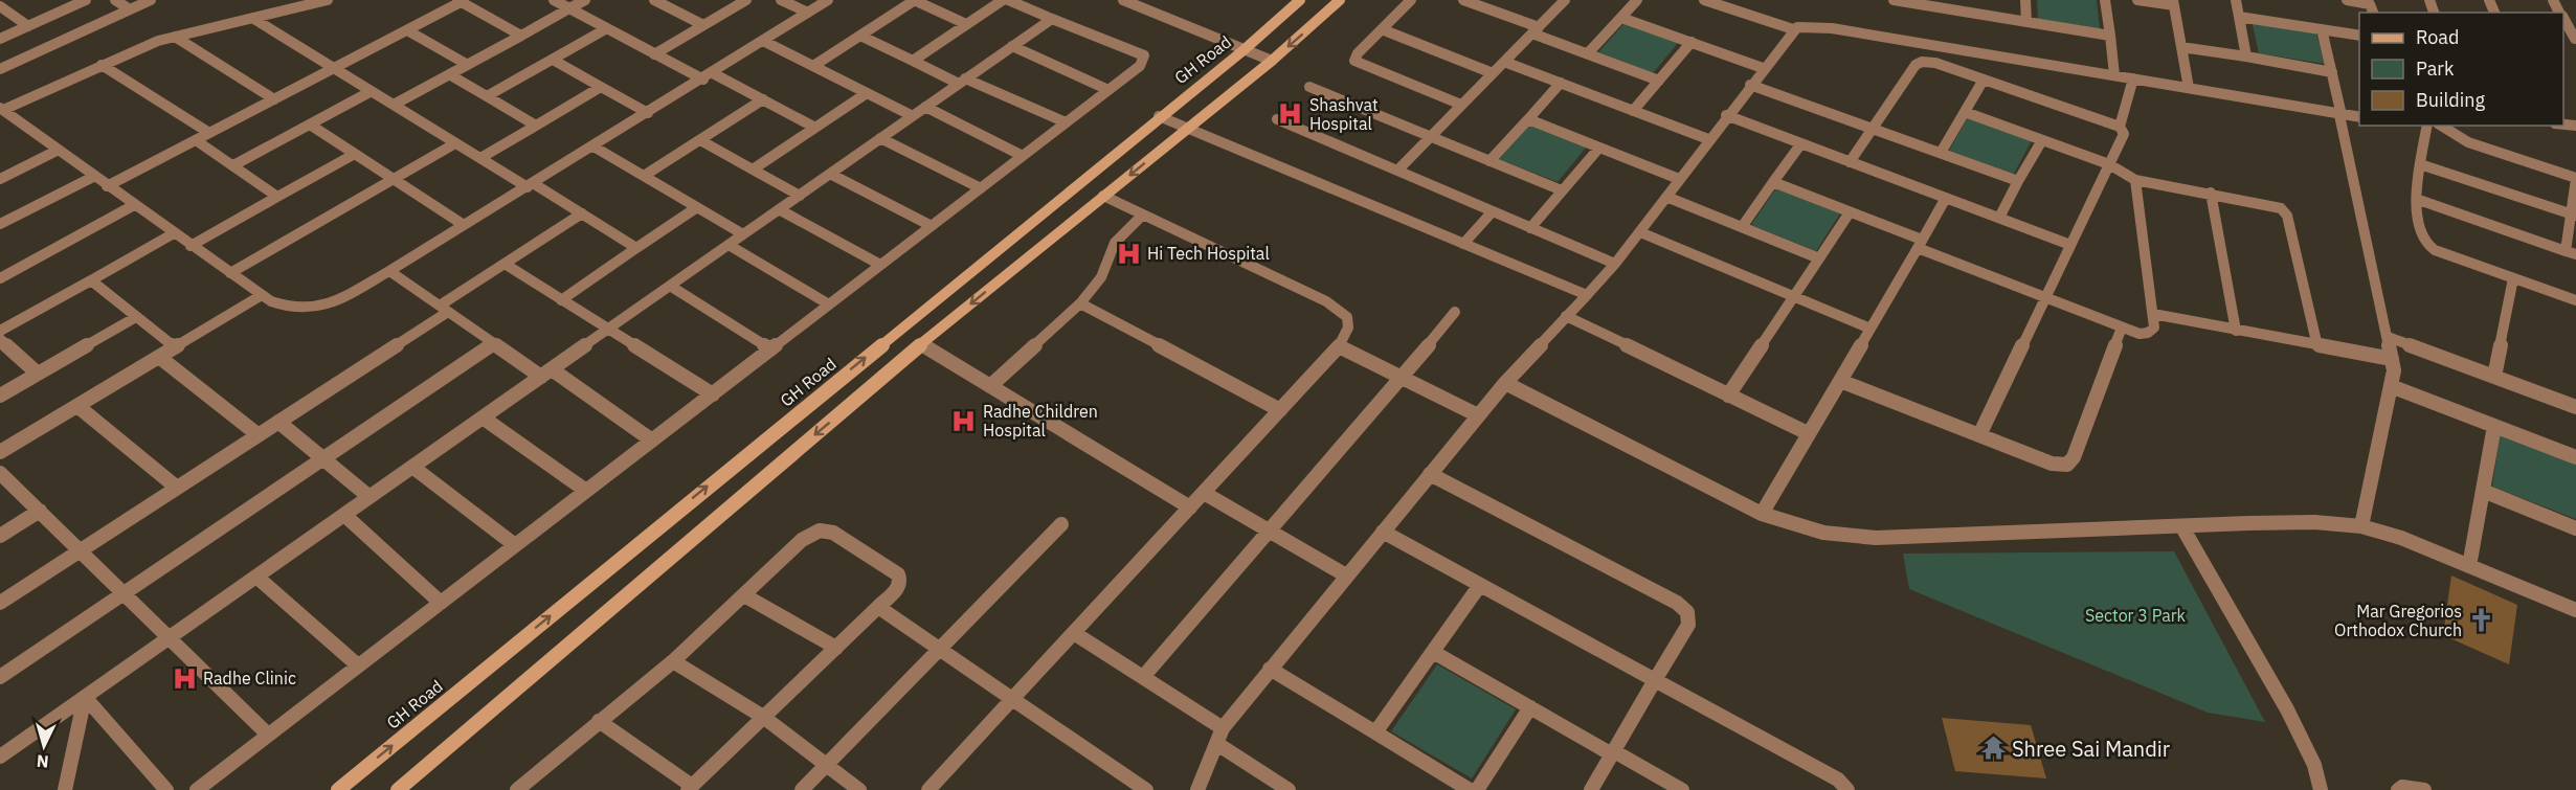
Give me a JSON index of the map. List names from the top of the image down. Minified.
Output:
{"streets":{"main road":["GH Road"]},"parks":["Sector 3 Park"],"places":{"hospital":["Shashvat Hospital","Hi Tech Hospital","Radhe Children Hospital","Radhe Clinic"],"church":["Mar Gregorios Orthodox Church"],"temple":["Shree Sai Mandir"]},"legend":["Road","Park","Building"],"north":"bottom"}
